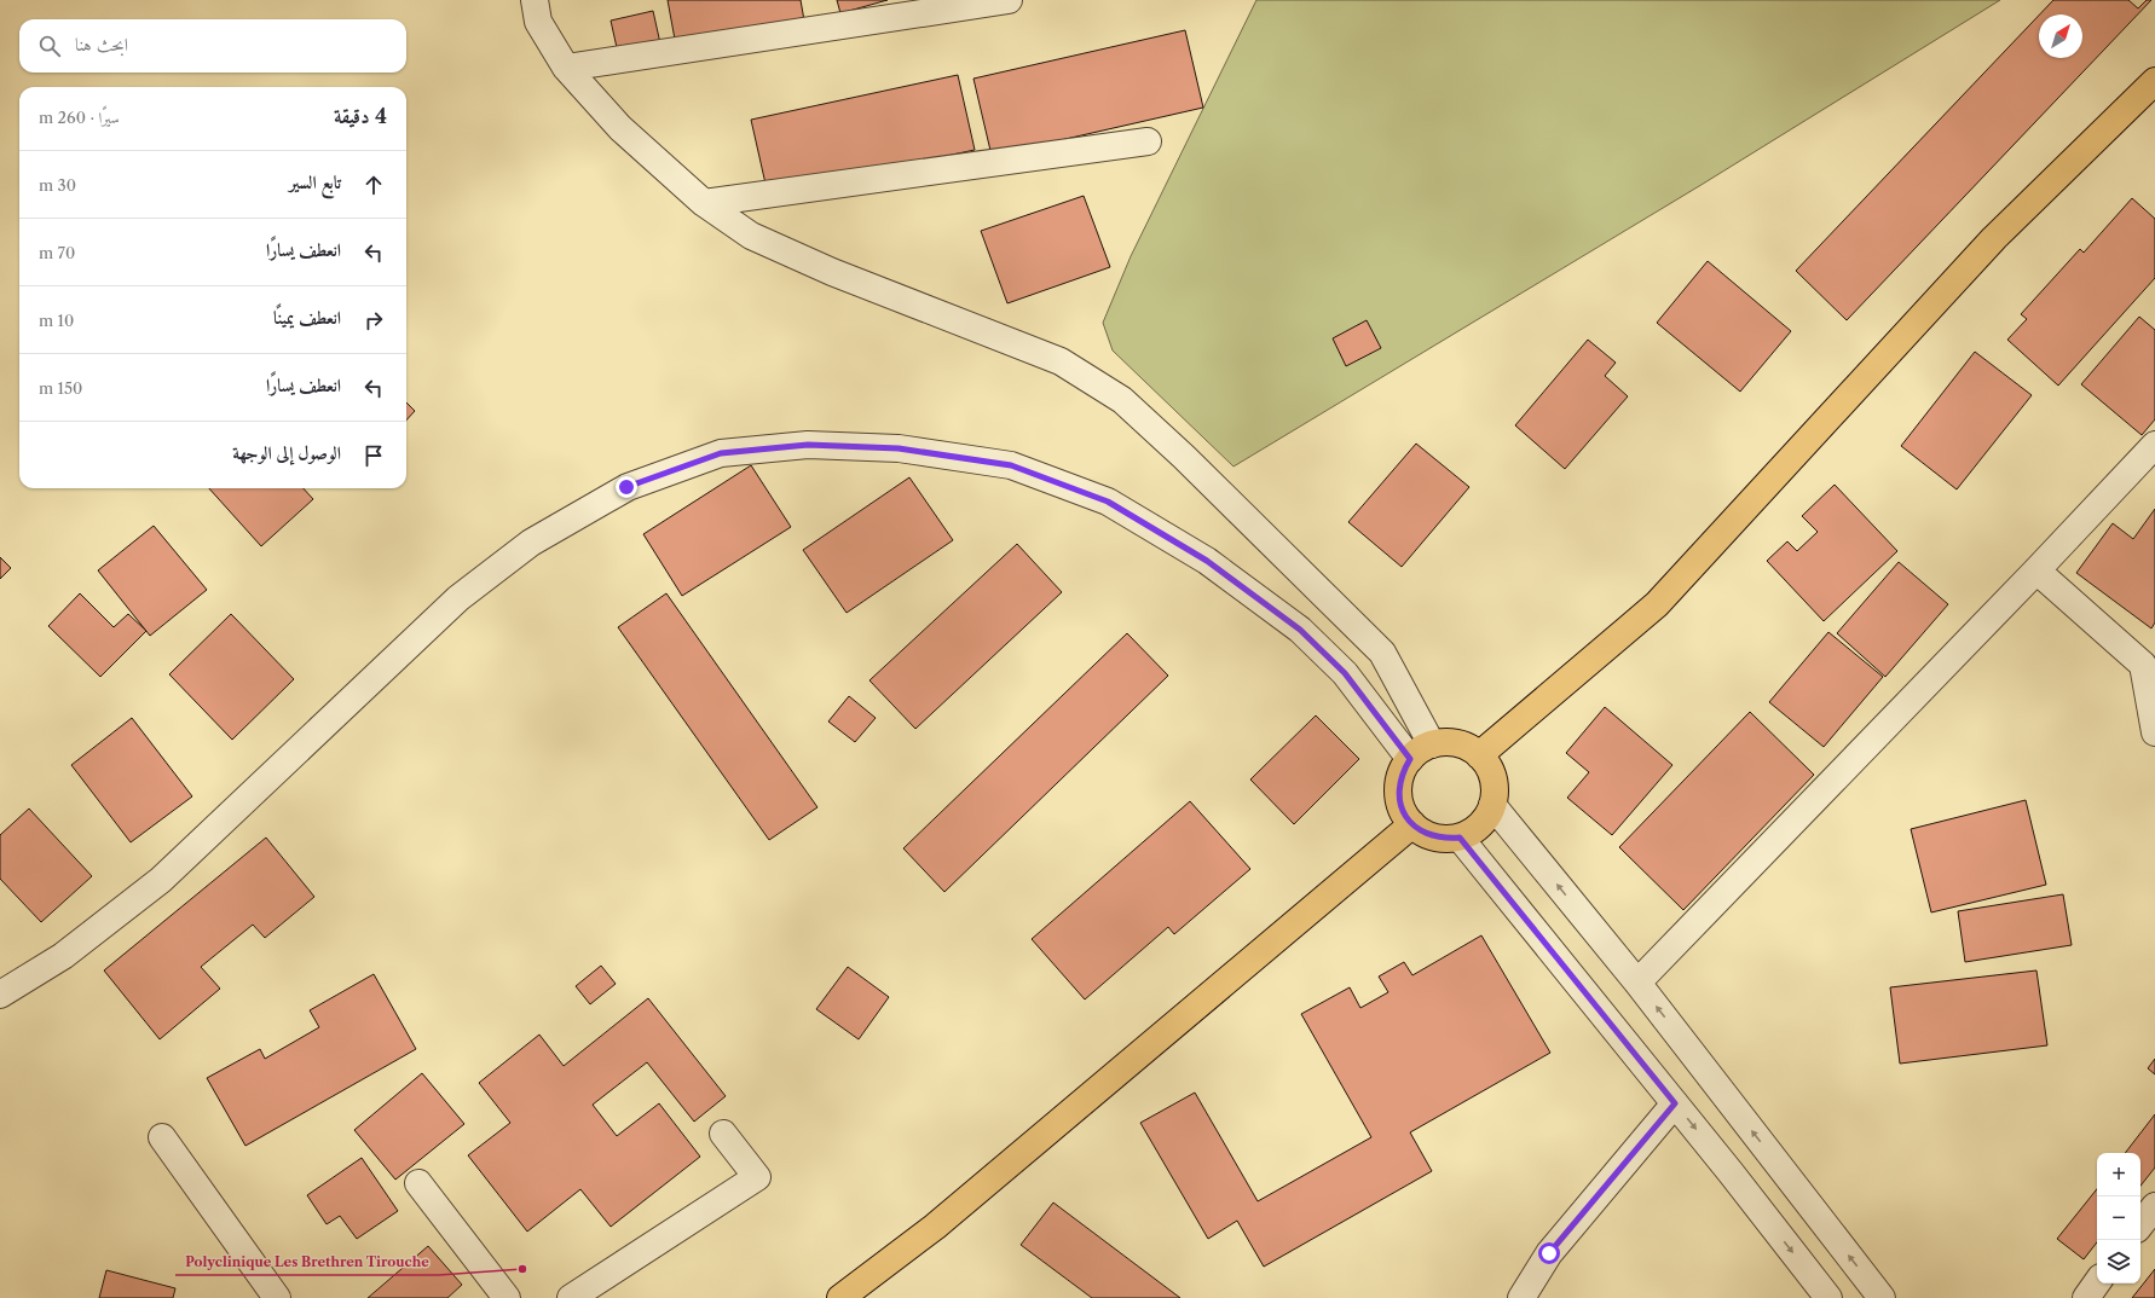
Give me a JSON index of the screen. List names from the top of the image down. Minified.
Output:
{"places":["Polyclinique Les Brethren Tirouche"],"north":"top right","page":{"search":"ابحث هنا","heading":["4 دقيقة","سيرًا · 260 m"],"list":[["تابع السير","30 m"],["انعطف يسارًا","70 m"],["انعطف يمينًا","10 m"],["انعطف يسارًا","150 m"],"الوصول إلى الوجهة"],"map_buttons":["+","−"]}}
